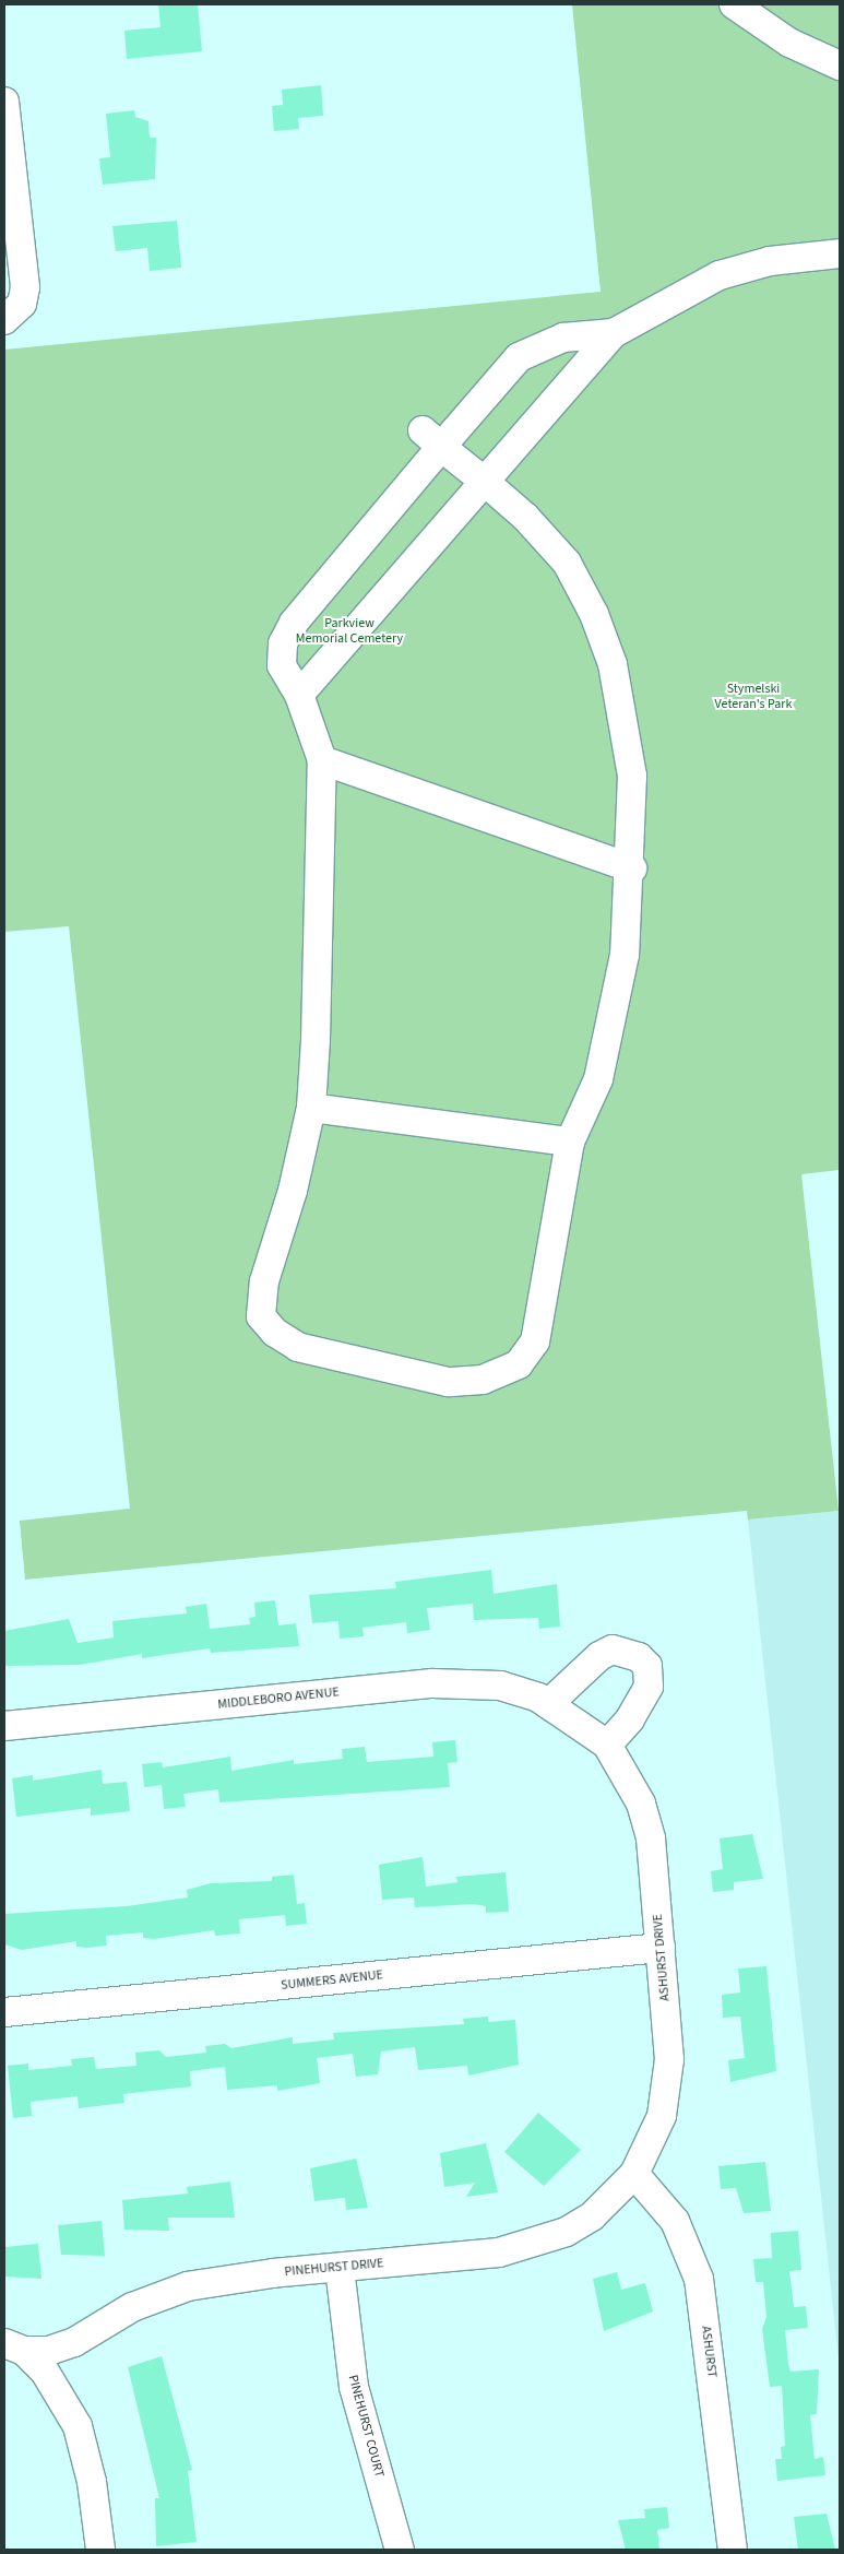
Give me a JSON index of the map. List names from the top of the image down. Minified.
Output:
{"streets":{"street":["MIDDLEBORO AVENUE","ASHURST DRIVE","SUMMERS AVENUE","PINEHURST DRIVE","ASHURST","PINEHURST COURT"]},"crossings":[["MIDDLEBORO AVENUE","ASHURST DRIVE"],["ASHURST DRIVE","SUMMERS AVENUE"],["ASHURST DRIVE","PINEHURST DRIVE"],["ASHURST DRIVE","ASHURST"],["PINEHURST DRIVE","ASHURST"],["PINEHURST DRIVE","PINEHURST COURT"]],"parks":["Parkview Memorial Cemetery","Stymelski Veteran's Park"]}
